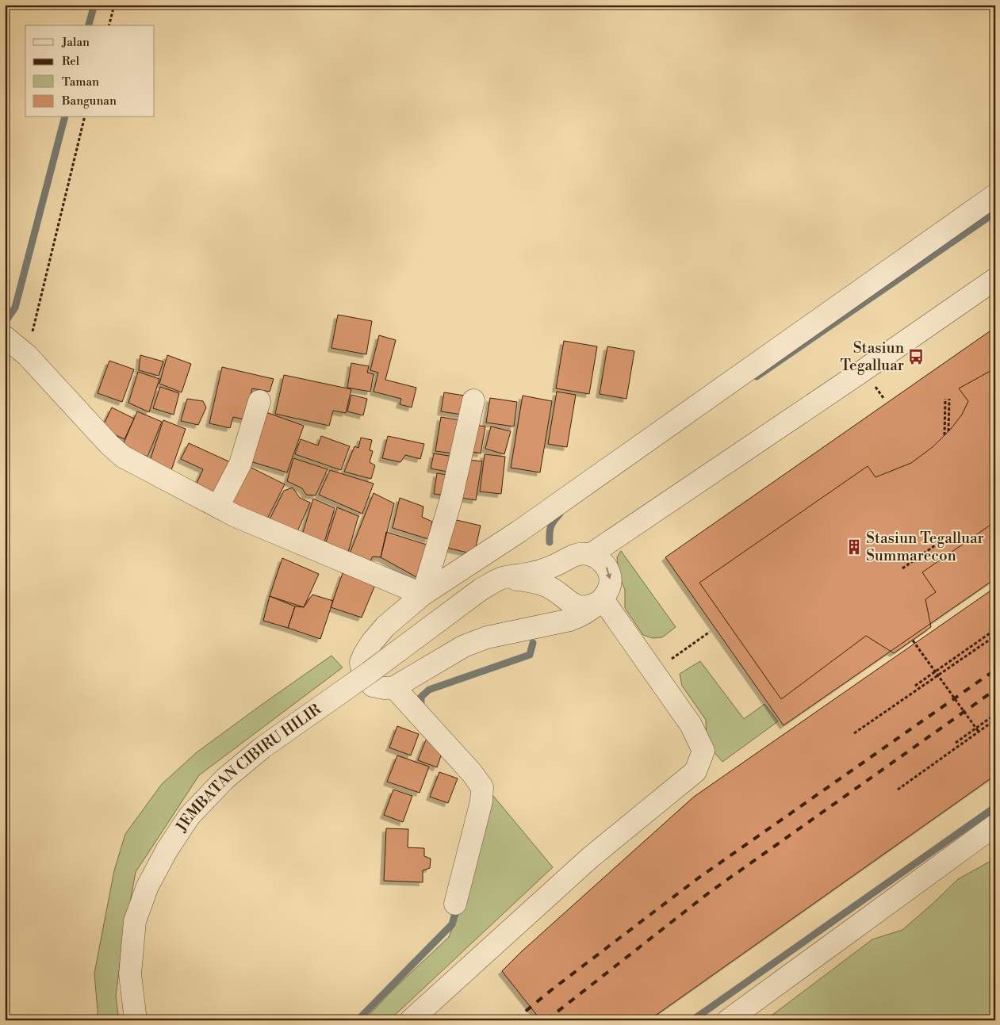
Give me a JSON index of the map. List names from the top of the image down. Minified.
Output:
{"streets":{"street":["JEMBATAN CIBIRU HILIR"]},"places":{"bus stop":["Stasiun Tegalluar"],"building":["Stasiun Tegalluar Summarecon"]},"legend":["Jalan","Rel","Taman","Bangunan"]}
